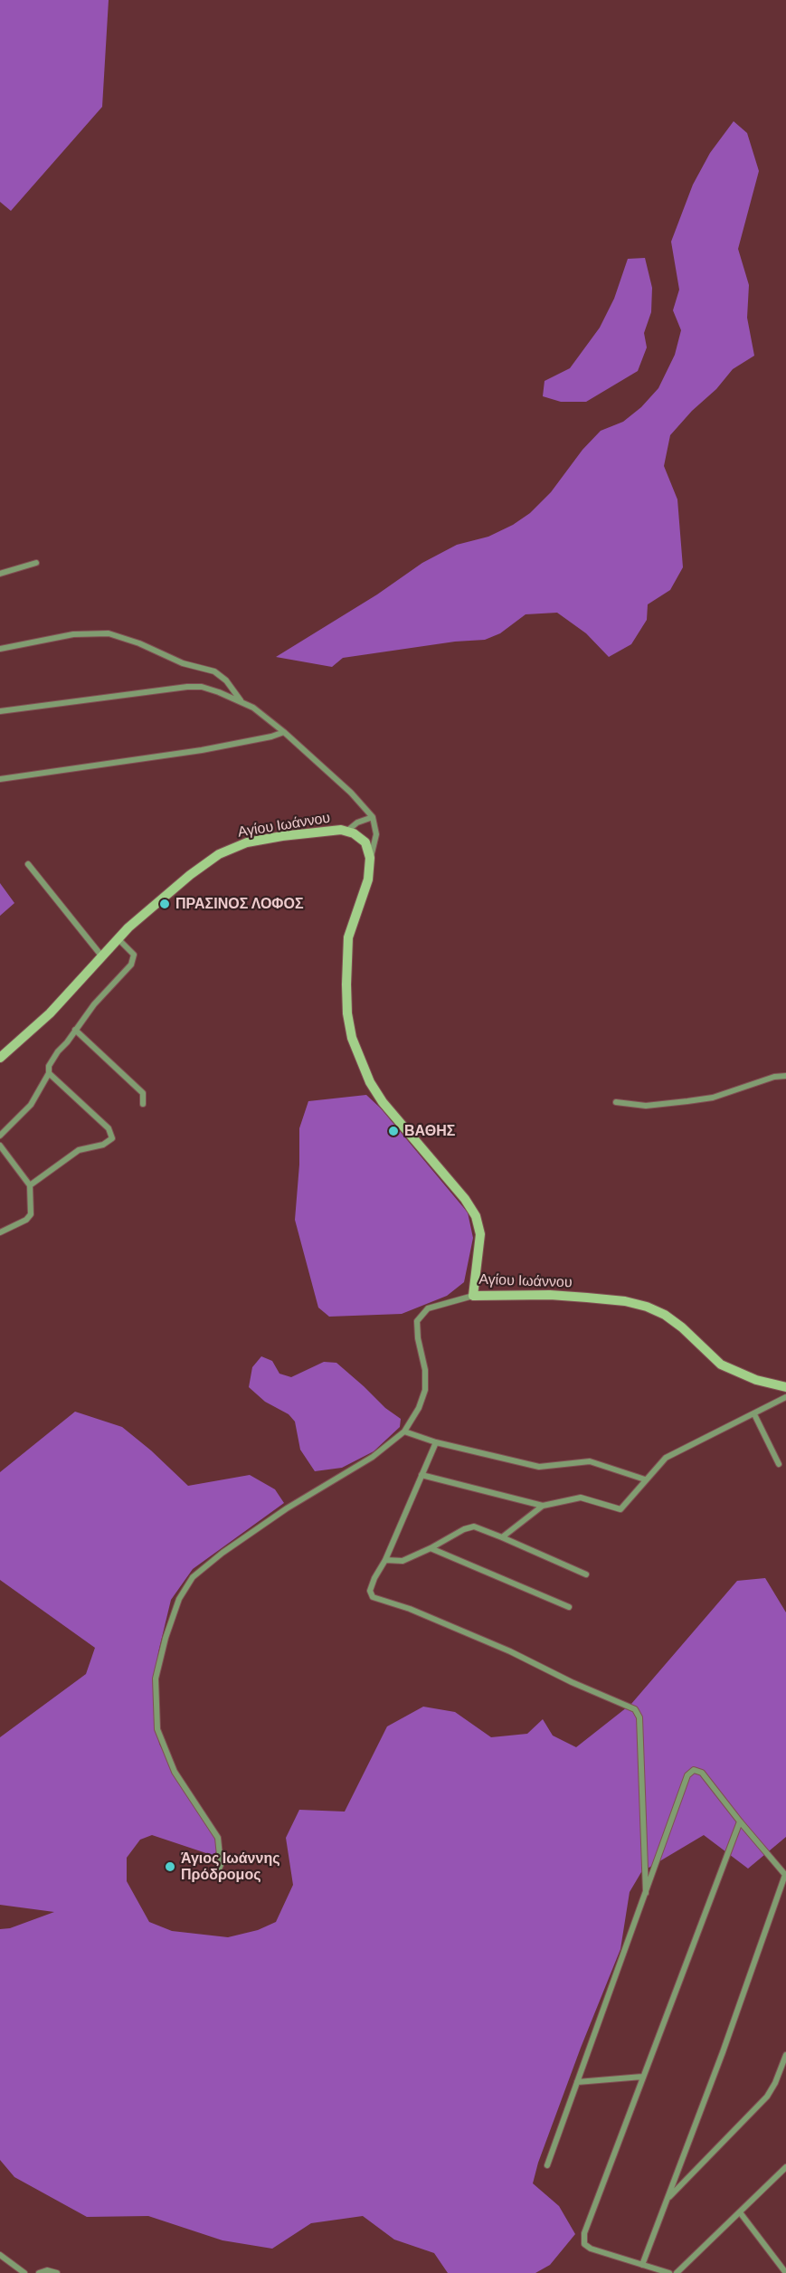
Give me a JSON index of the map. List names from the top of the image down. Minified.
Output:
{"streets":{"street":["Αγίου Ιωάννου"]},"places":["ΠΡΑΣΙΝΟΣ ΛΟΦΟΣ","ΒΑΘΗΣ","Άγιος Ιωάννης Πρόδρομος"]}
